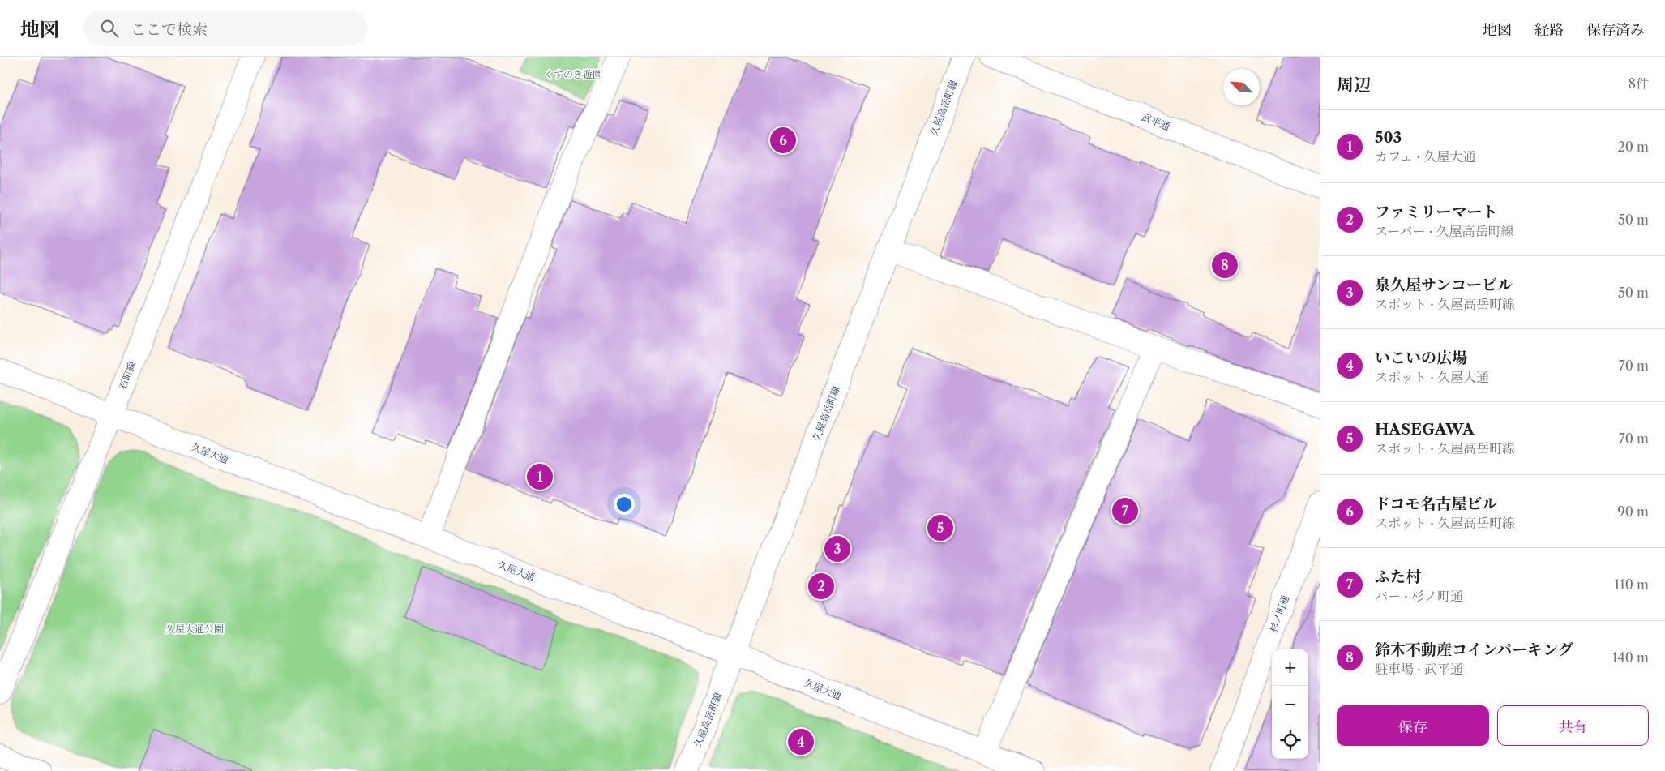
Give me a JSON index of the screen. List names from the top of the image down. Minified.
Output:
{"streets":{"street":["久屋高岳町線","武平通","石町線","久屋大通","杉ノ町通"]},"crossings":[["久屋高岳町線","久屋大通"],["石町線","久屋大通"]],"parks":["くすのき遊園","久屋大通公園"],"north":"top left","page":{"header":"地図","search":"ここで検索","nav":["地図","経路","保存済み"],"heading":["周辺","8件"],"list":[{"mark":"1","name":"503","note":"カフェ · 久屋大通","value":"20 m"},{"mark":"2","name":"ファミリーマート","note":"スーパー · 久屋高岳町線","value":"50 m"},{"mark":"3","name":"泉久屋サンコービル","note":"スポット · 久屋高岳町線","value":"50 m"},{"mark":"4","name":"いこいの広場","note":"スポット · 久屋大通","value":"70 m"},{"mark":"5","name":"HASEGAWA","note":"スポット · 久屋高岳町線","value":"70 m"},{"mark":"6","name":"ドコモ名古屋ビル","note":"スポット · 久屋高岳町線","value":"90 m"},{"mark":"7","name":"ふた村","note":"バー · 杉ノ町通","value":"110 m"},{"mark":"8","name":"鈴木不動産コインパーキング","note":"駐車場 · 武平通","value":"140 m"}],"pins":["6","8","1","7","5","3","2","4"],"map_buttons":["+","−"],"buttons":["保存","共有"]}}
